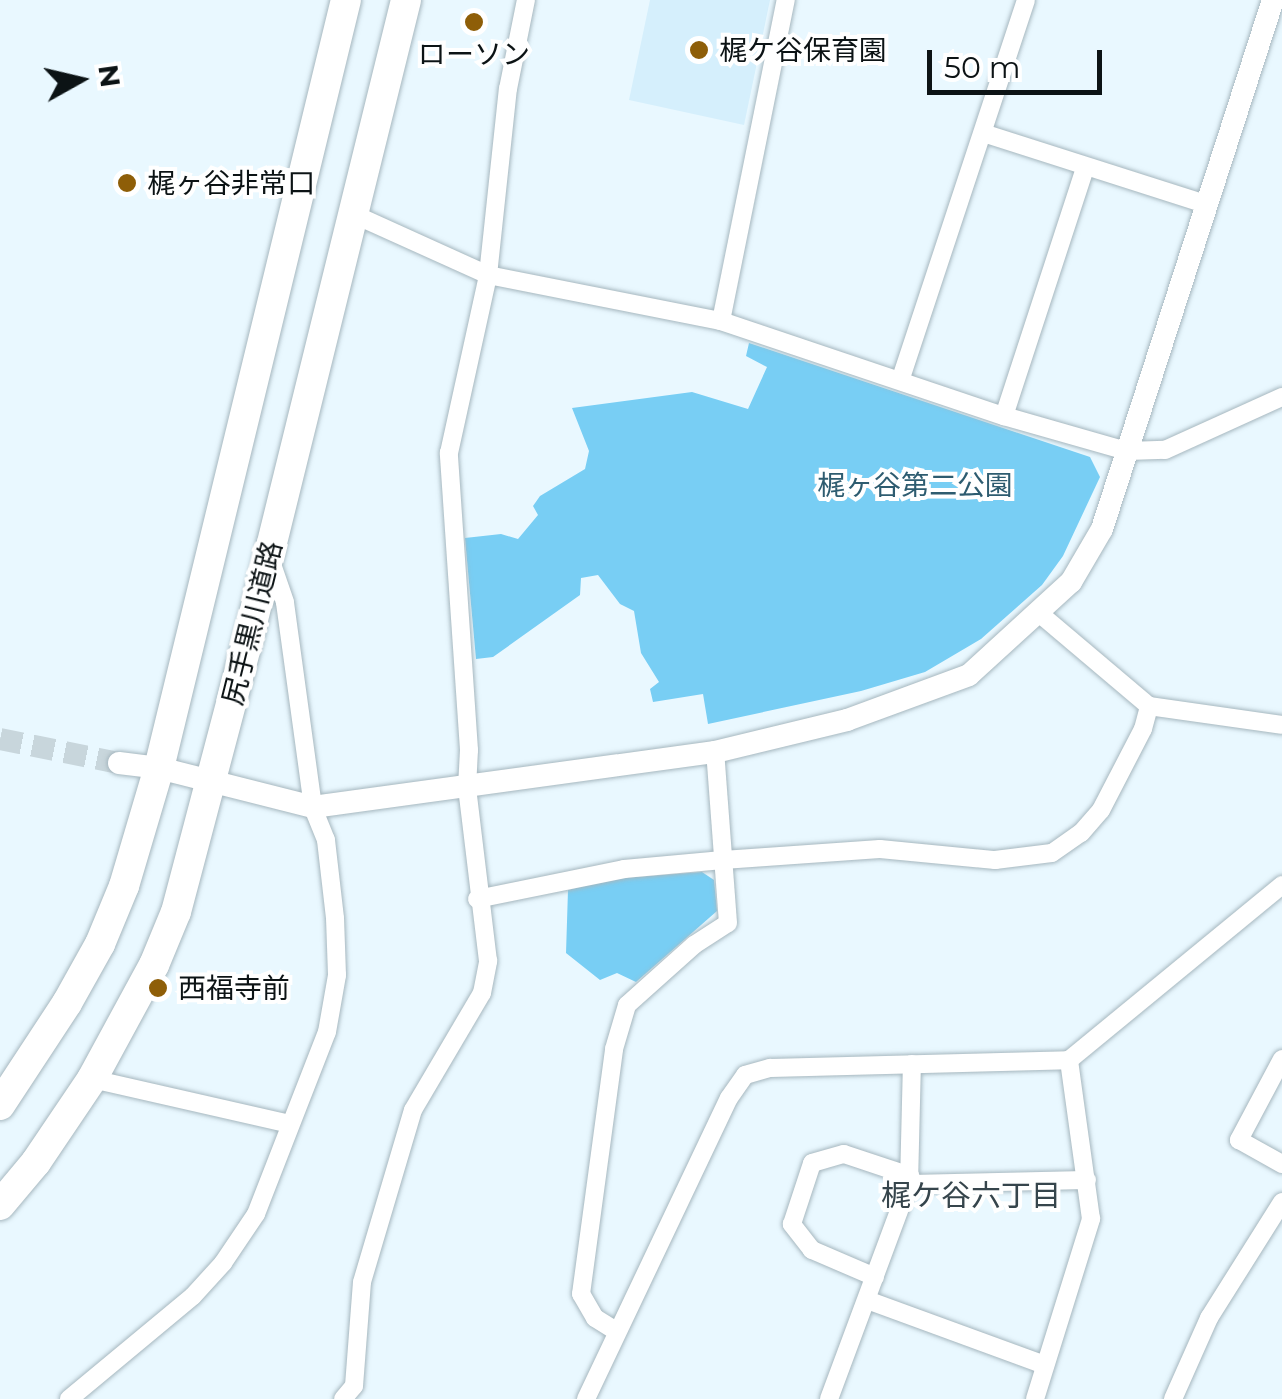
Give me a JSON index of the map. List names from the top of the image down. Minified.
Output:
{"streets":{"main road":["尻手黒川道路"]},"districts":["梶ケ谷六丁目"],"parks":["梶ヶ谷第二公園"],"places":["ローソン","梶ケ谷保育園","梶ヶ谷非常口","西福寺前"],"scale_bar":"50 m","north":"right"}
